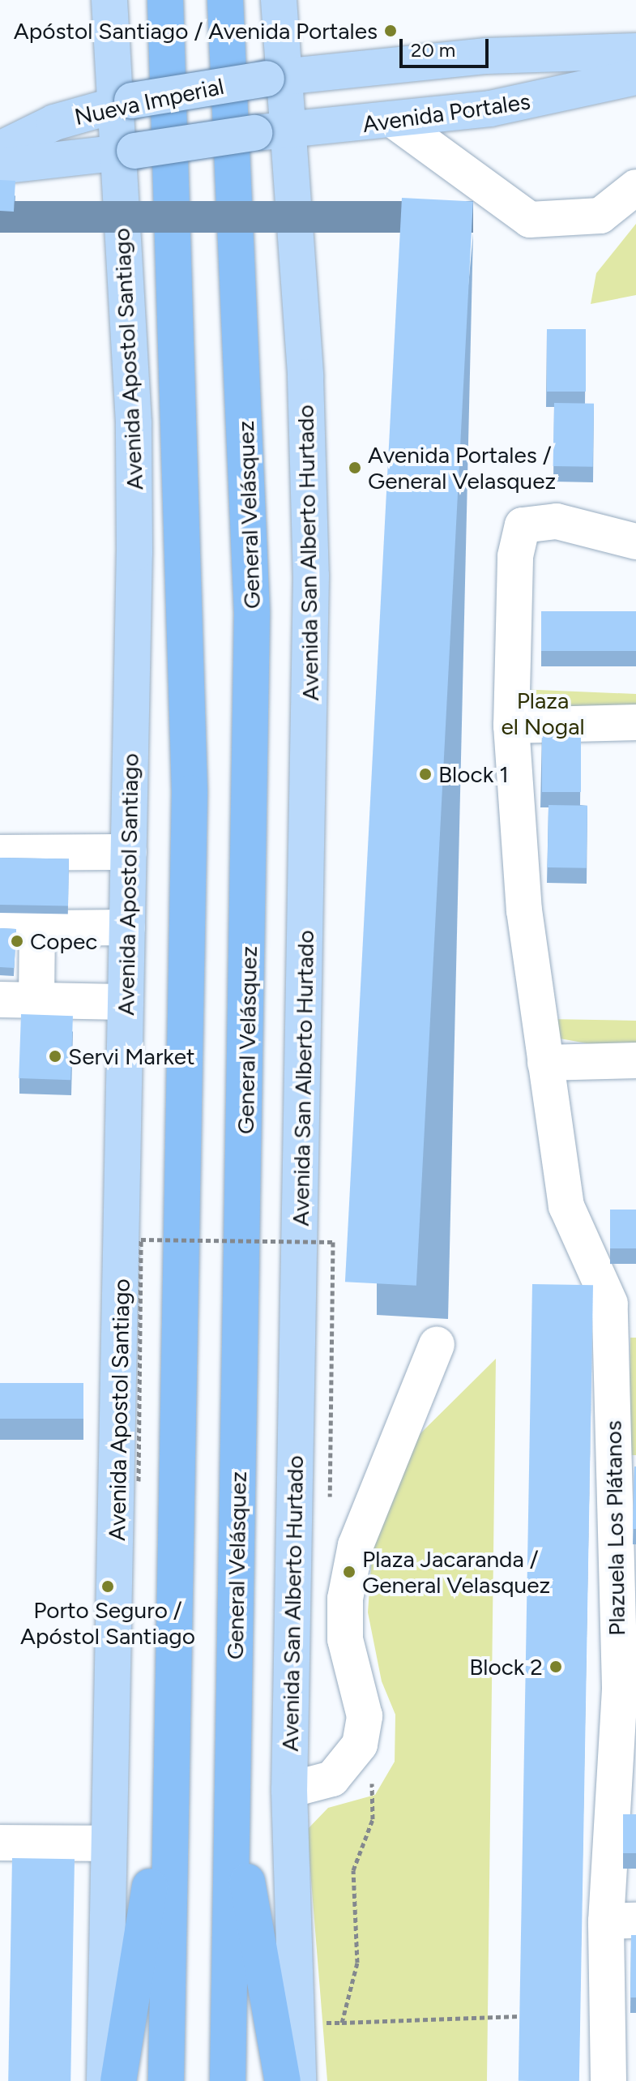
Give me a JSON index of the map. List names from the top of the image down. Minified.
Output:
{"streets":{"highway":["General Velásquez"],"main road":["Nueva Imperial","Avenida Portales","Avenida Apostol Santiago","Avenida San Alberto Hurtado"],"street":["Plazuela Los Plátanos"]},"crossings":[["Nueva Imperial","Avenida Portales"],["Nueva Imperial","Avenida Apostol Santiago"],["Nueva Imperial","Avenida San Alberto Hurtado"],["Avenida Portales","Avenida San Alberto Hurtado"]],"parks":["Plaza el Nogal"],"places":["Apóstol Santiago / Avenida Portales","Avenida Portales / General Velasquez","Block 1","Copec","Servi Market","Plaza Jacaranda / General Velasquez","Porto Seguro / Apóstol Santiago","Block 2"],"scale_bar":"20 m"}
